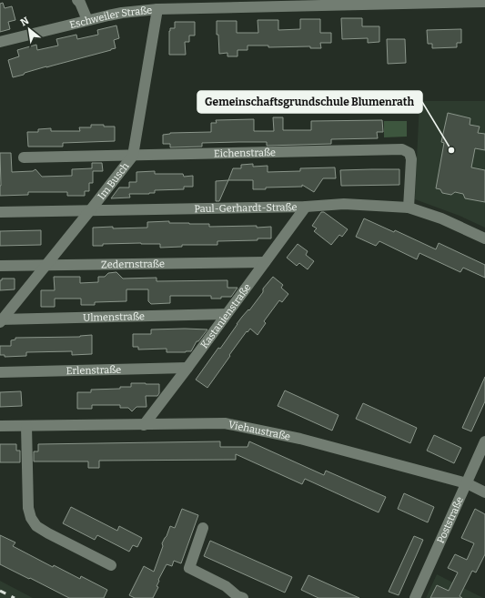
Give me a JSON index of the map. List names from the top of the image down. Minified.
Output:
{"streets":{"street":["Eschweiler Straße","Eichenstraße","Im Busch","Paul-Gerhardt-Straße","Zedernstraße","Kastanienstraße","Ulmenstraße","Erlenstraße","Viehaustraße","Poststraße"]},"crossings":[["Eschweiler Straße","Im Busch"],["Eichenstraße","Im Busch"],["Eichenstraße","Paul-Gerhardt-Straße"],["Im Busch","Paul-Gerhardt-Straße"],["Im Busch","Zedernstraße"],["Im Busch","Ulmenstraße"],["Paul-Gerhardt-Straße","Kastanienstraße"],["Zedernstraße","Kastanienstraße"],["Kastanienstraße","Ulmenstraße"],["Kastanienstraße","Erlenstraße"],["Kastanienstraße","Viehaustraße"],["Viehaustraße","Poststraße"]],"places":["Gemeinschaftsgrundschule Blumenrath"],"north":"top left"}
